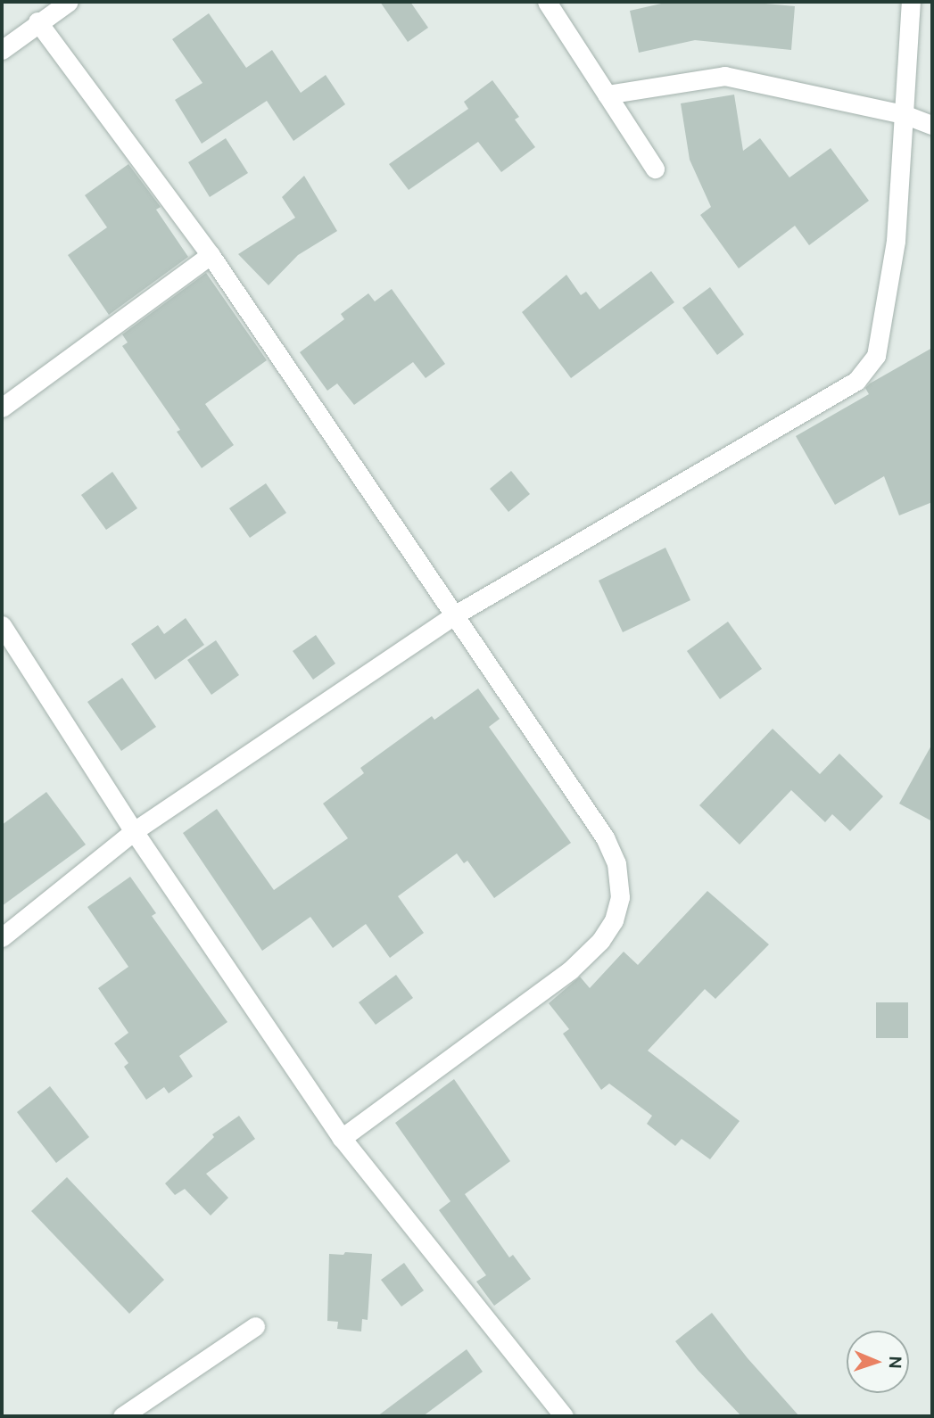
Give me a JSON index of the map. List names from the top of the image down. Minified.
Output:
{"north":"right"}
